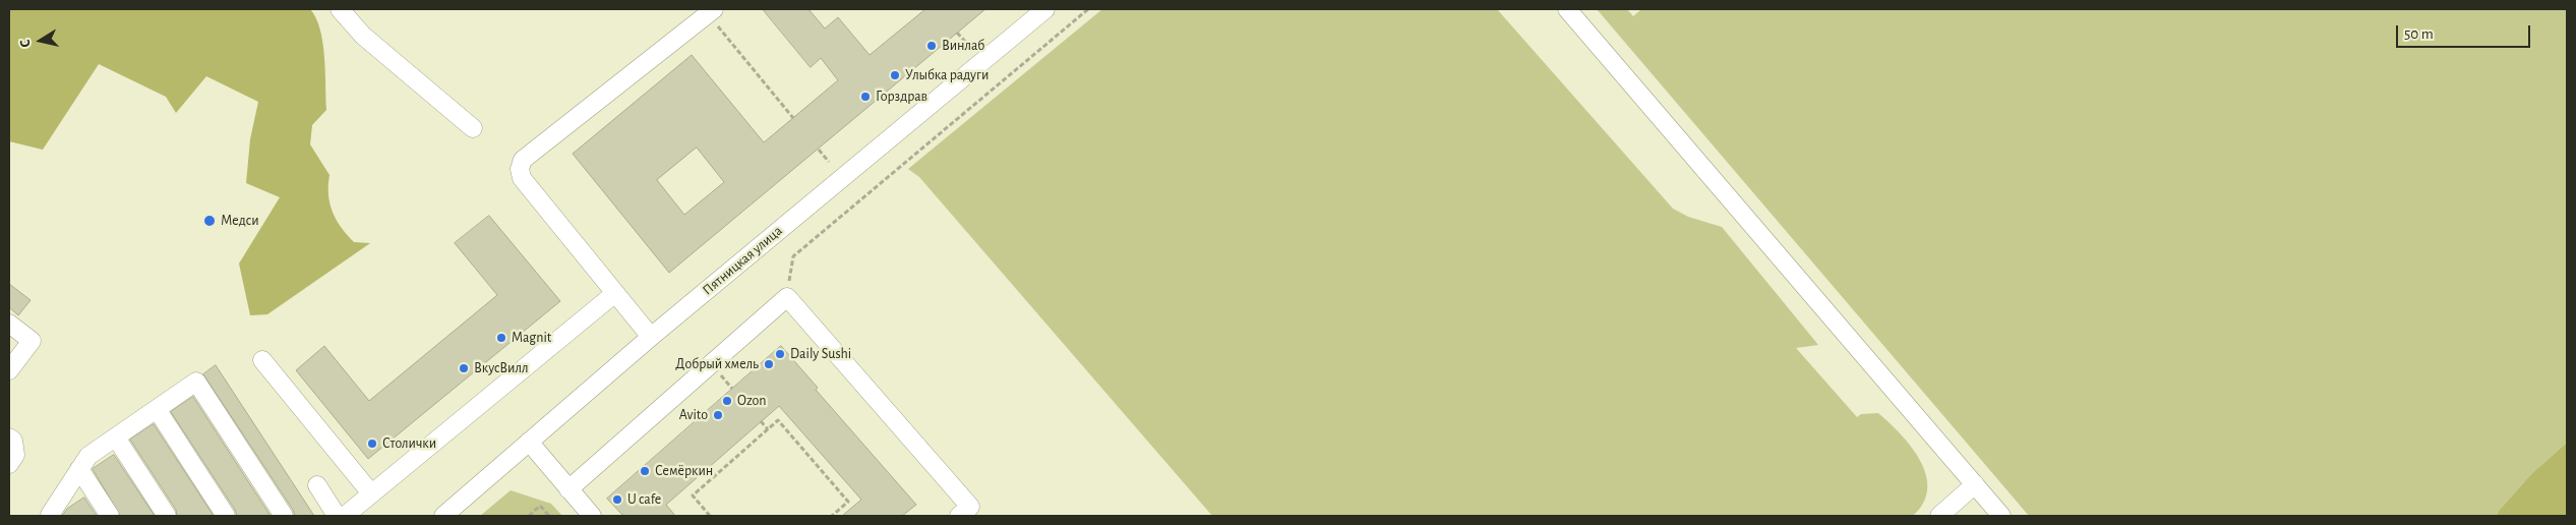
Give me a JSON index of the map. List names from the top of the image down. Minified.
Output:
{"streets":{"street":["Пятницкая улица"]},"places":["Винлаб","Улыбка радуги","Горздрав","Медси","Magnit","Daily Sushi","Добрый хмель","ВкусВилл","Ozon","Avito","Столички","Семёркин","U cafe"],"scale_bar":"50 m","north":"left"}
